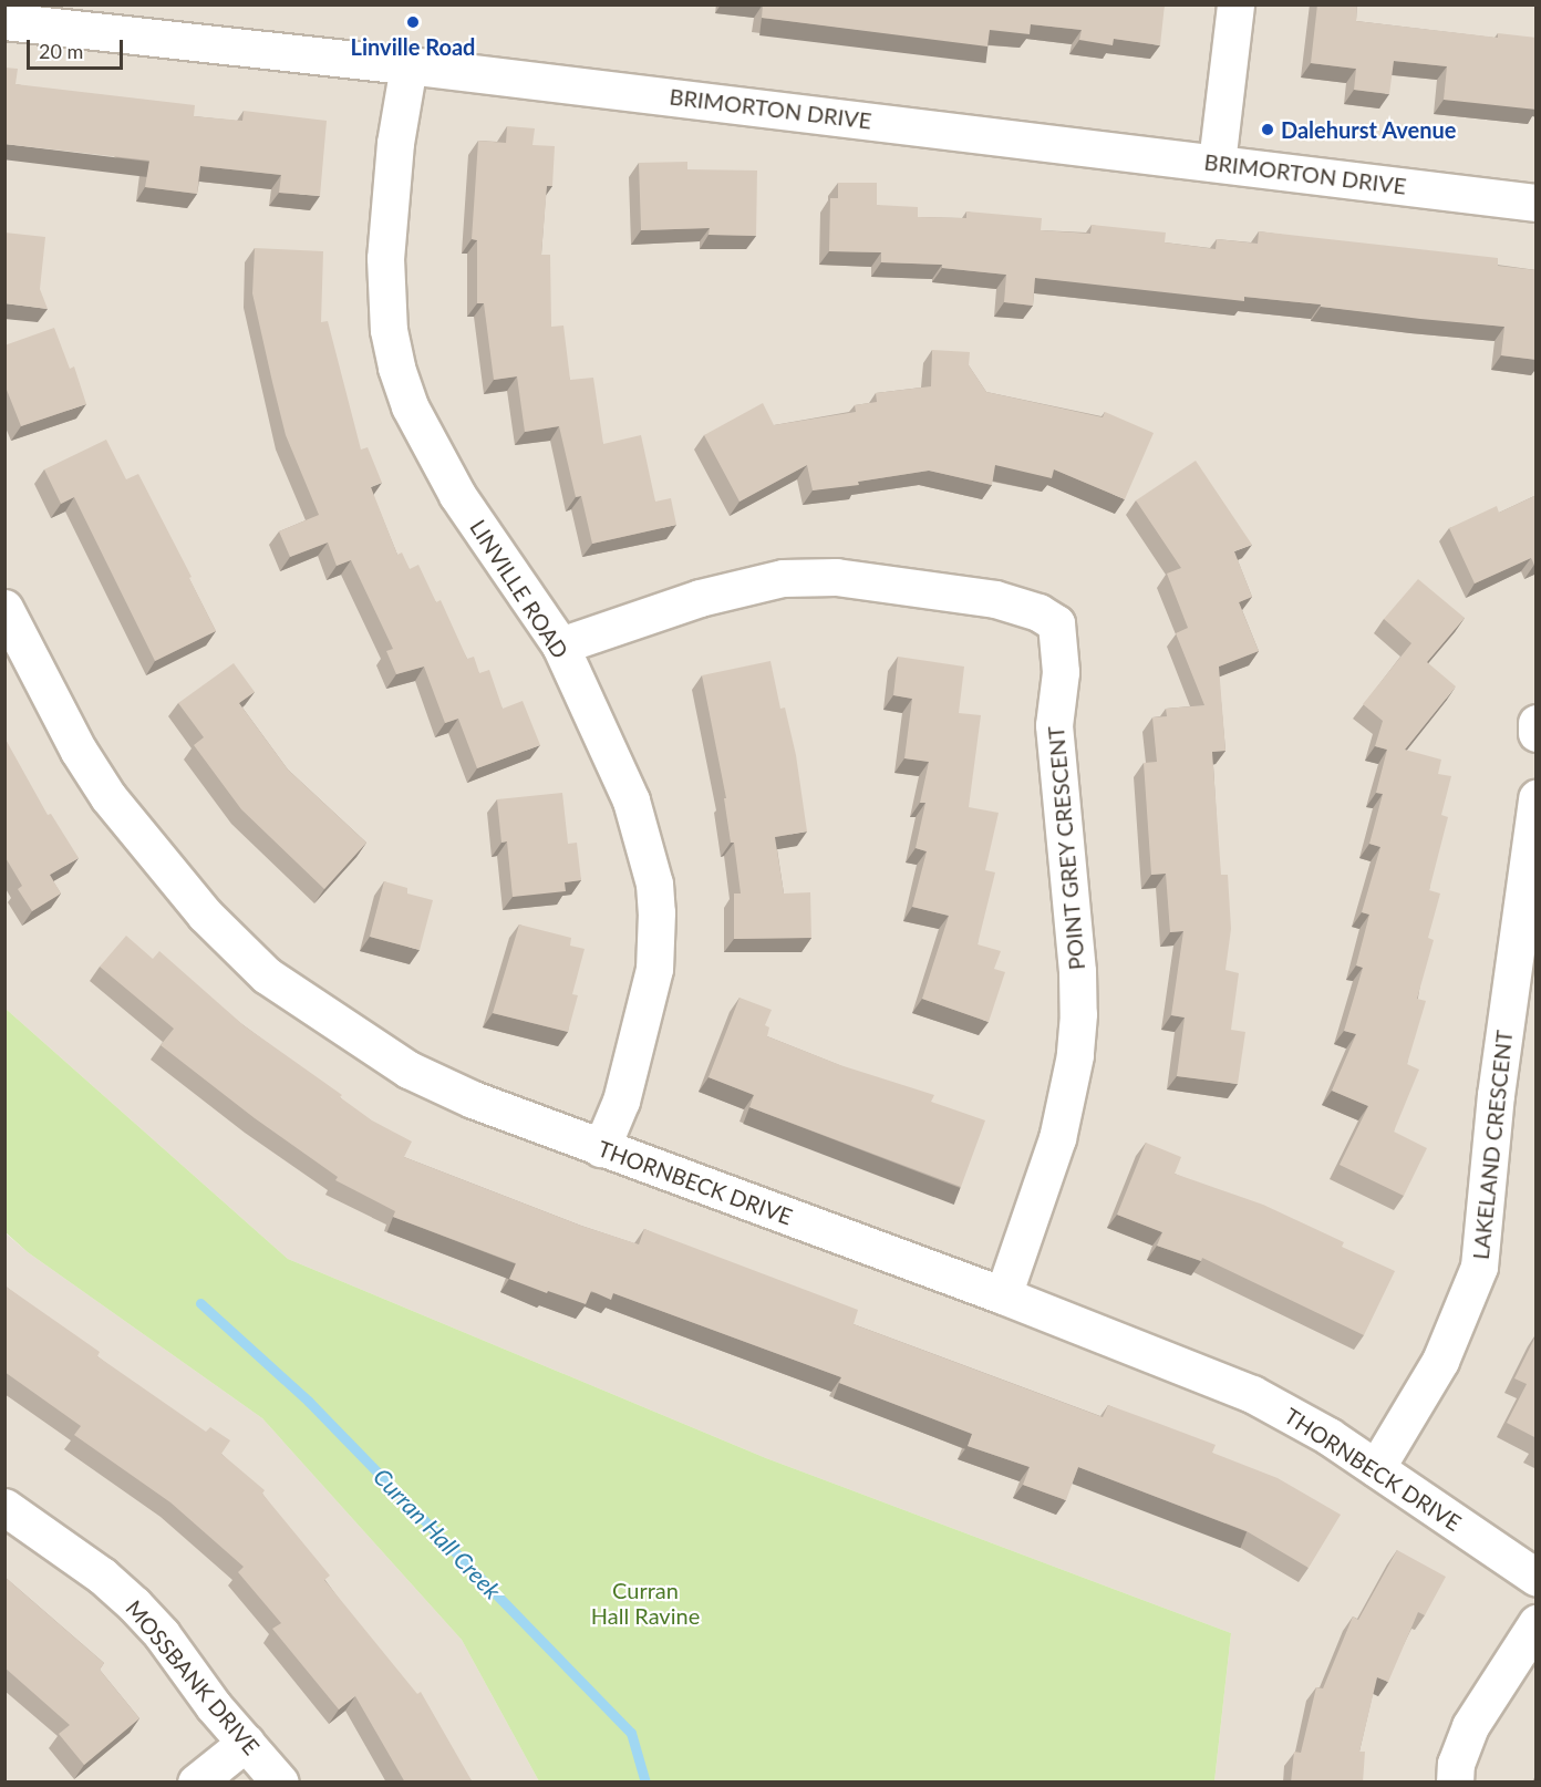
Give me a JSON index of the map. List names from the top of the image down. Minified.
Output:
{"streets":{"street":["BRIMORTON DRIVE","LINVILLE ROAD","POINT GREY CRESCENT","LAKELAND CRESCENT","THORNBECK DRIVE","MOSSBANK DRIVE"]},"crossings":[["BRIMORTON DRIVE","LINVILLE ROAD"],["LINVILLE ROAD","POINT GREY CRESCENT"],["LINVILLE ROAD","THORNBECK DRIVE"],["POINT GREY CRESCENT","THORNBECK DRIVE"],["LAKELAND CRESCENT","THORNBECK DRIVE"]],"water":["Curran Hall Creek"],"parks":["Curran Hall Ravine"],"places":["Linville Road","Dalehurst Avenue"],"scale_bar":"20 m"}
